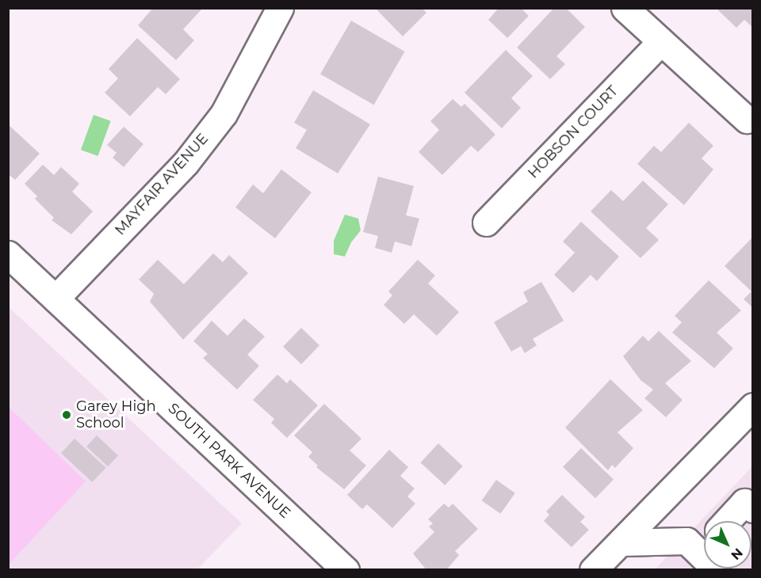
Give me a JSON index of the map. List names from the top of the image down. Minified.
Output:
{"streets":{"street":["HOBSON COURT","MAYFAIR AVENUE","SOUTH PARK AVENUE"]},"crossings":[["MAYFAIR AVENUE","SOUTH PARK AVENUE"]],"places":["Garey High School"],"north":"bottom right"}
